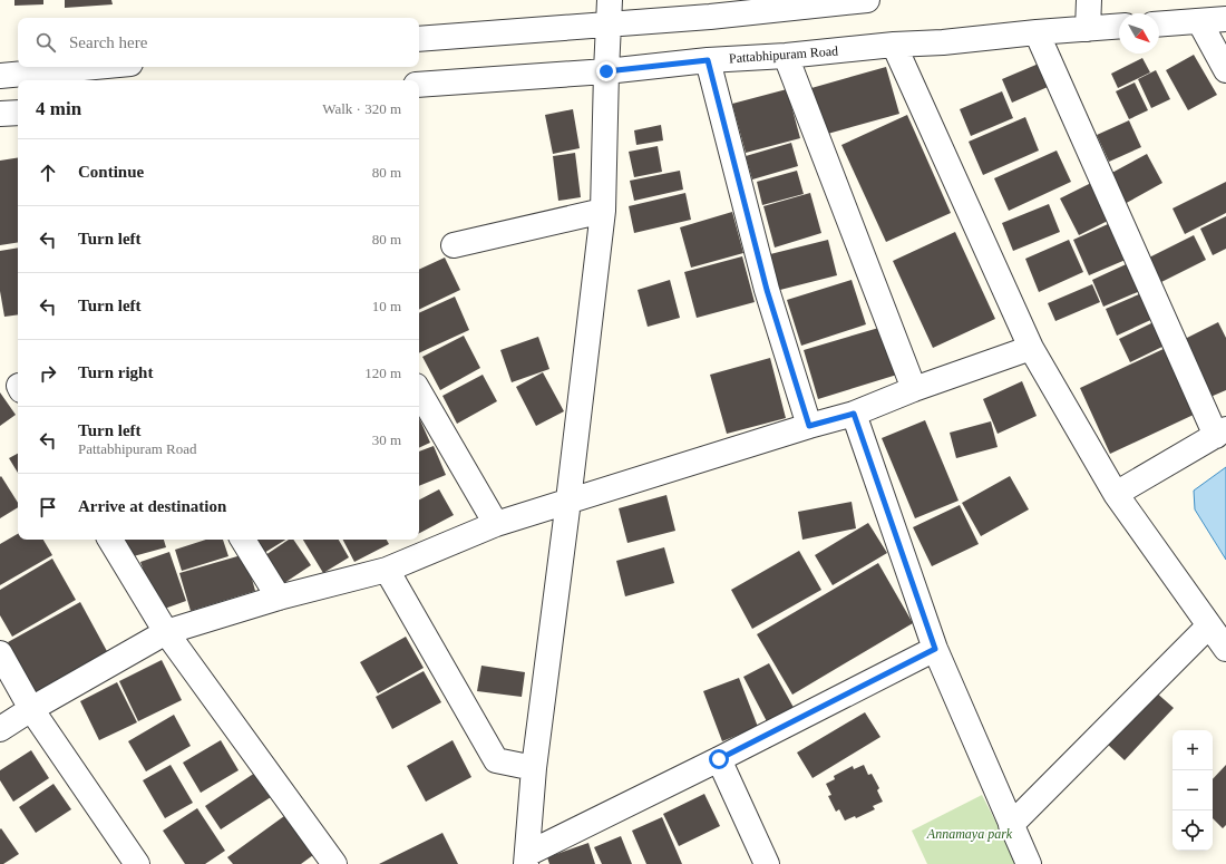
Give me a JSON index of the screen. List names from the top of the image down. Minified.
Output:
{"streets":{"street":["Pattabhipuram Road"]},"parks":["Annamaya park"],"north":"bottom right","page":{"search":"Search here","heading":["4 min","Walk · 320 m"],"list":[["Continue","80 m"],["Turn left","80 m"],["Turn left","10 m"],["Turn right","120 m"],["Turn left","Pattabhipuram Road","30 m"],"Arrive at destination"],"map_buttons":["+","−"]}}
